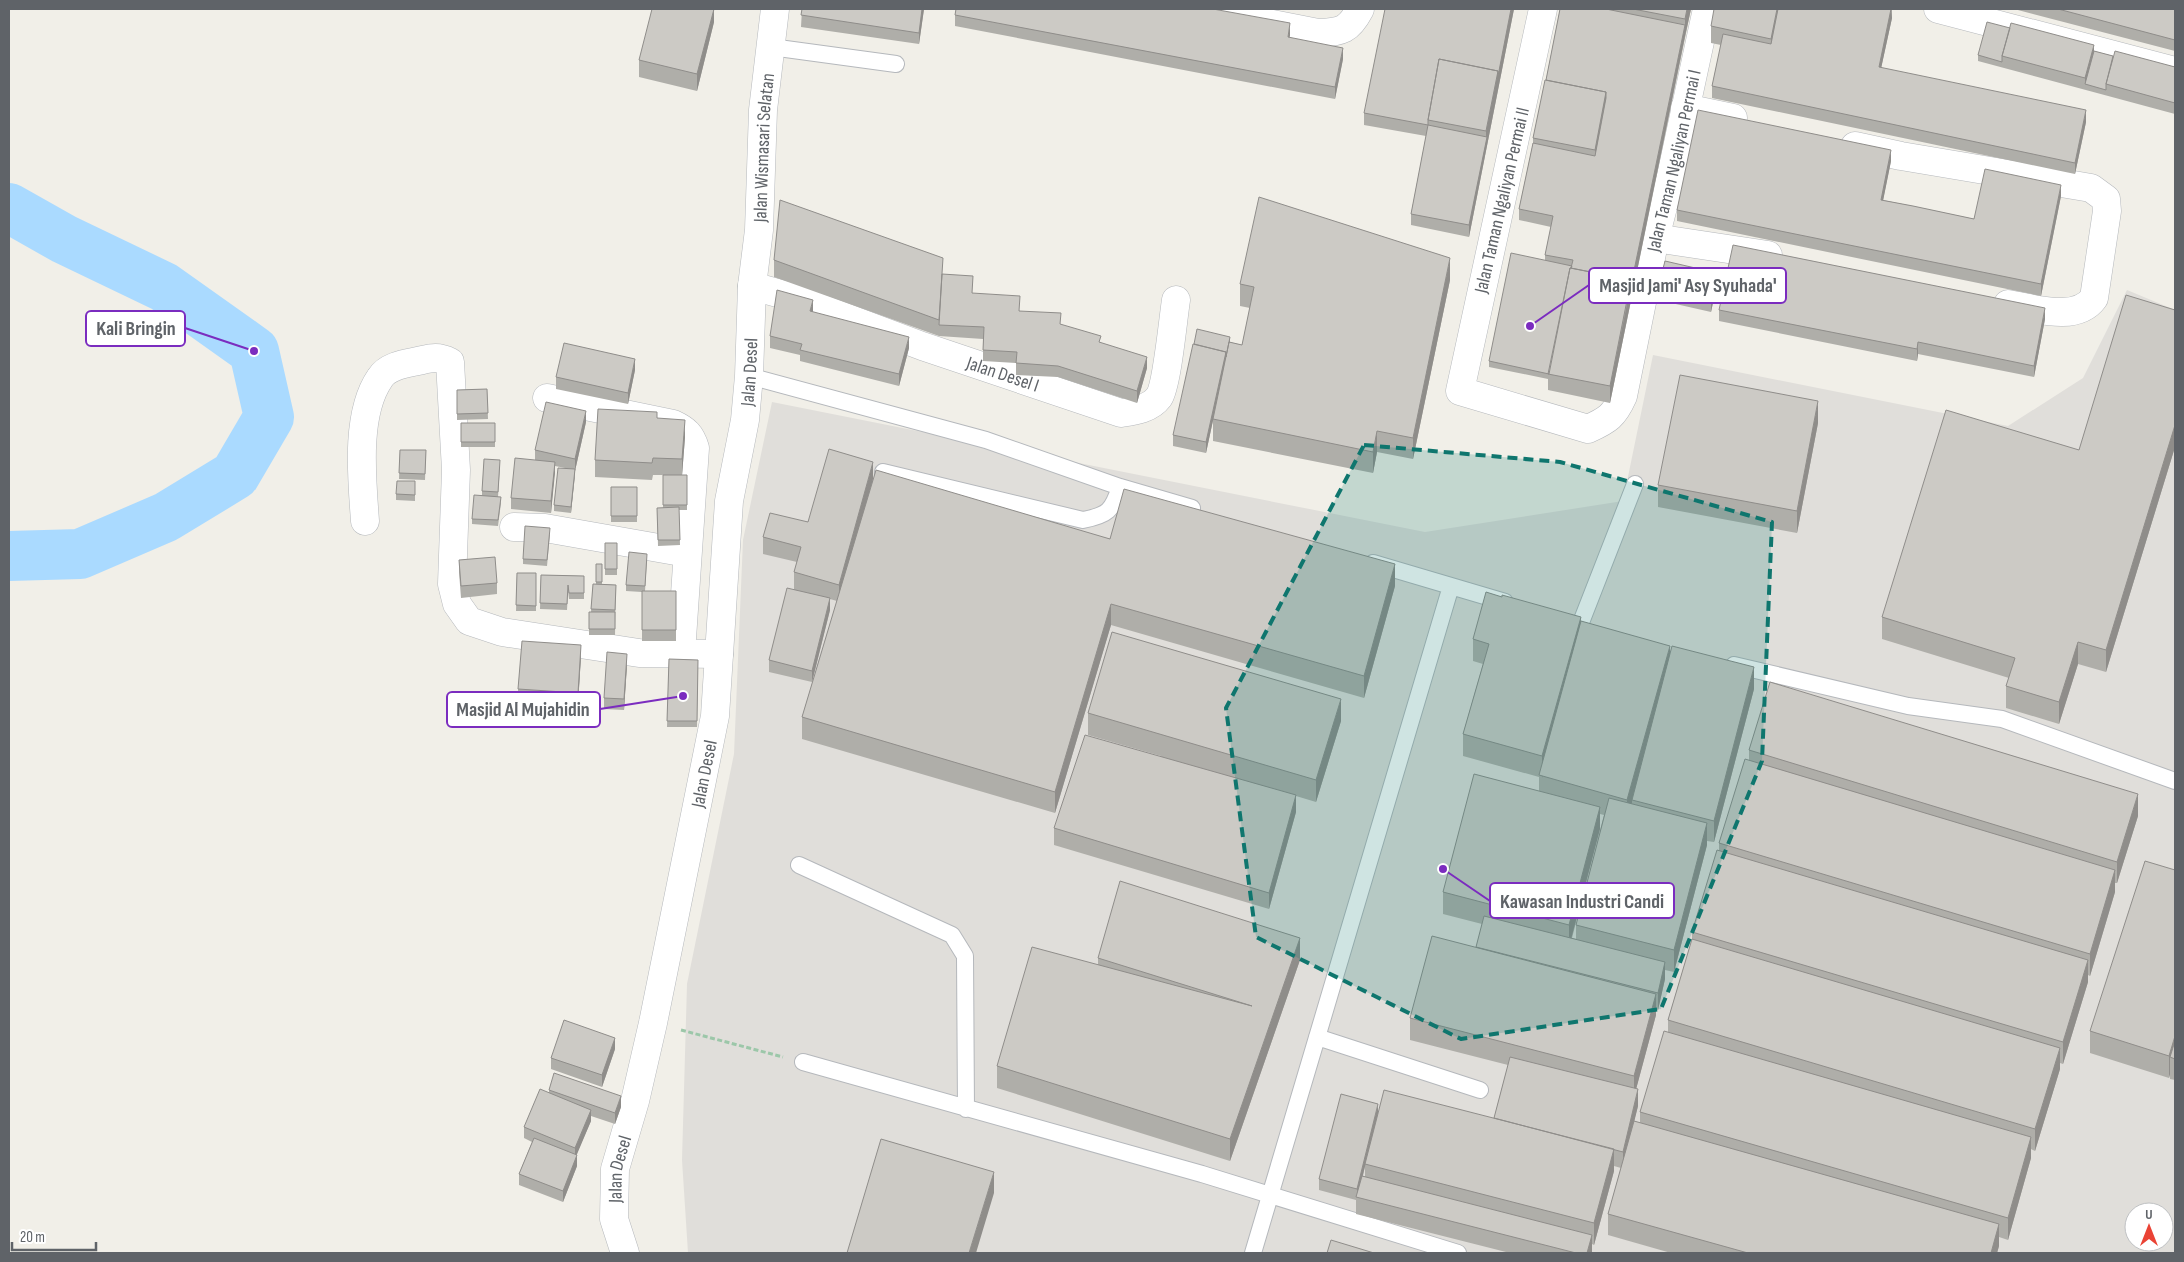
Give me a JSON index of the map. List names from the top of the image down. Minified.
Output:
{"streets":{"street":["Jalan Wismasari Selatan","Jalan Taman Ngaliyan Permai I","Jalan Taman Ngaliyan Permai II","Jalan Desel","Jalan Desel I"]},"crossings":[["Jalan Wismasari Selatan","Jalan Desel"],["Jalan Wismasari Selatan","Jalan Desel I"],["Jalan Taman Ngaliyan Permai I","Jalan Taman Ngaliyan Permai II"],["Jalan Desel","Jalan Desel I"]],"places":["Masjid Jami' Asy Syuhada'","Kali Bringin","Masjid Al Mujahidin","Kawasan Industri Candi"],"scale_bar":"20 m","north":"top"}
